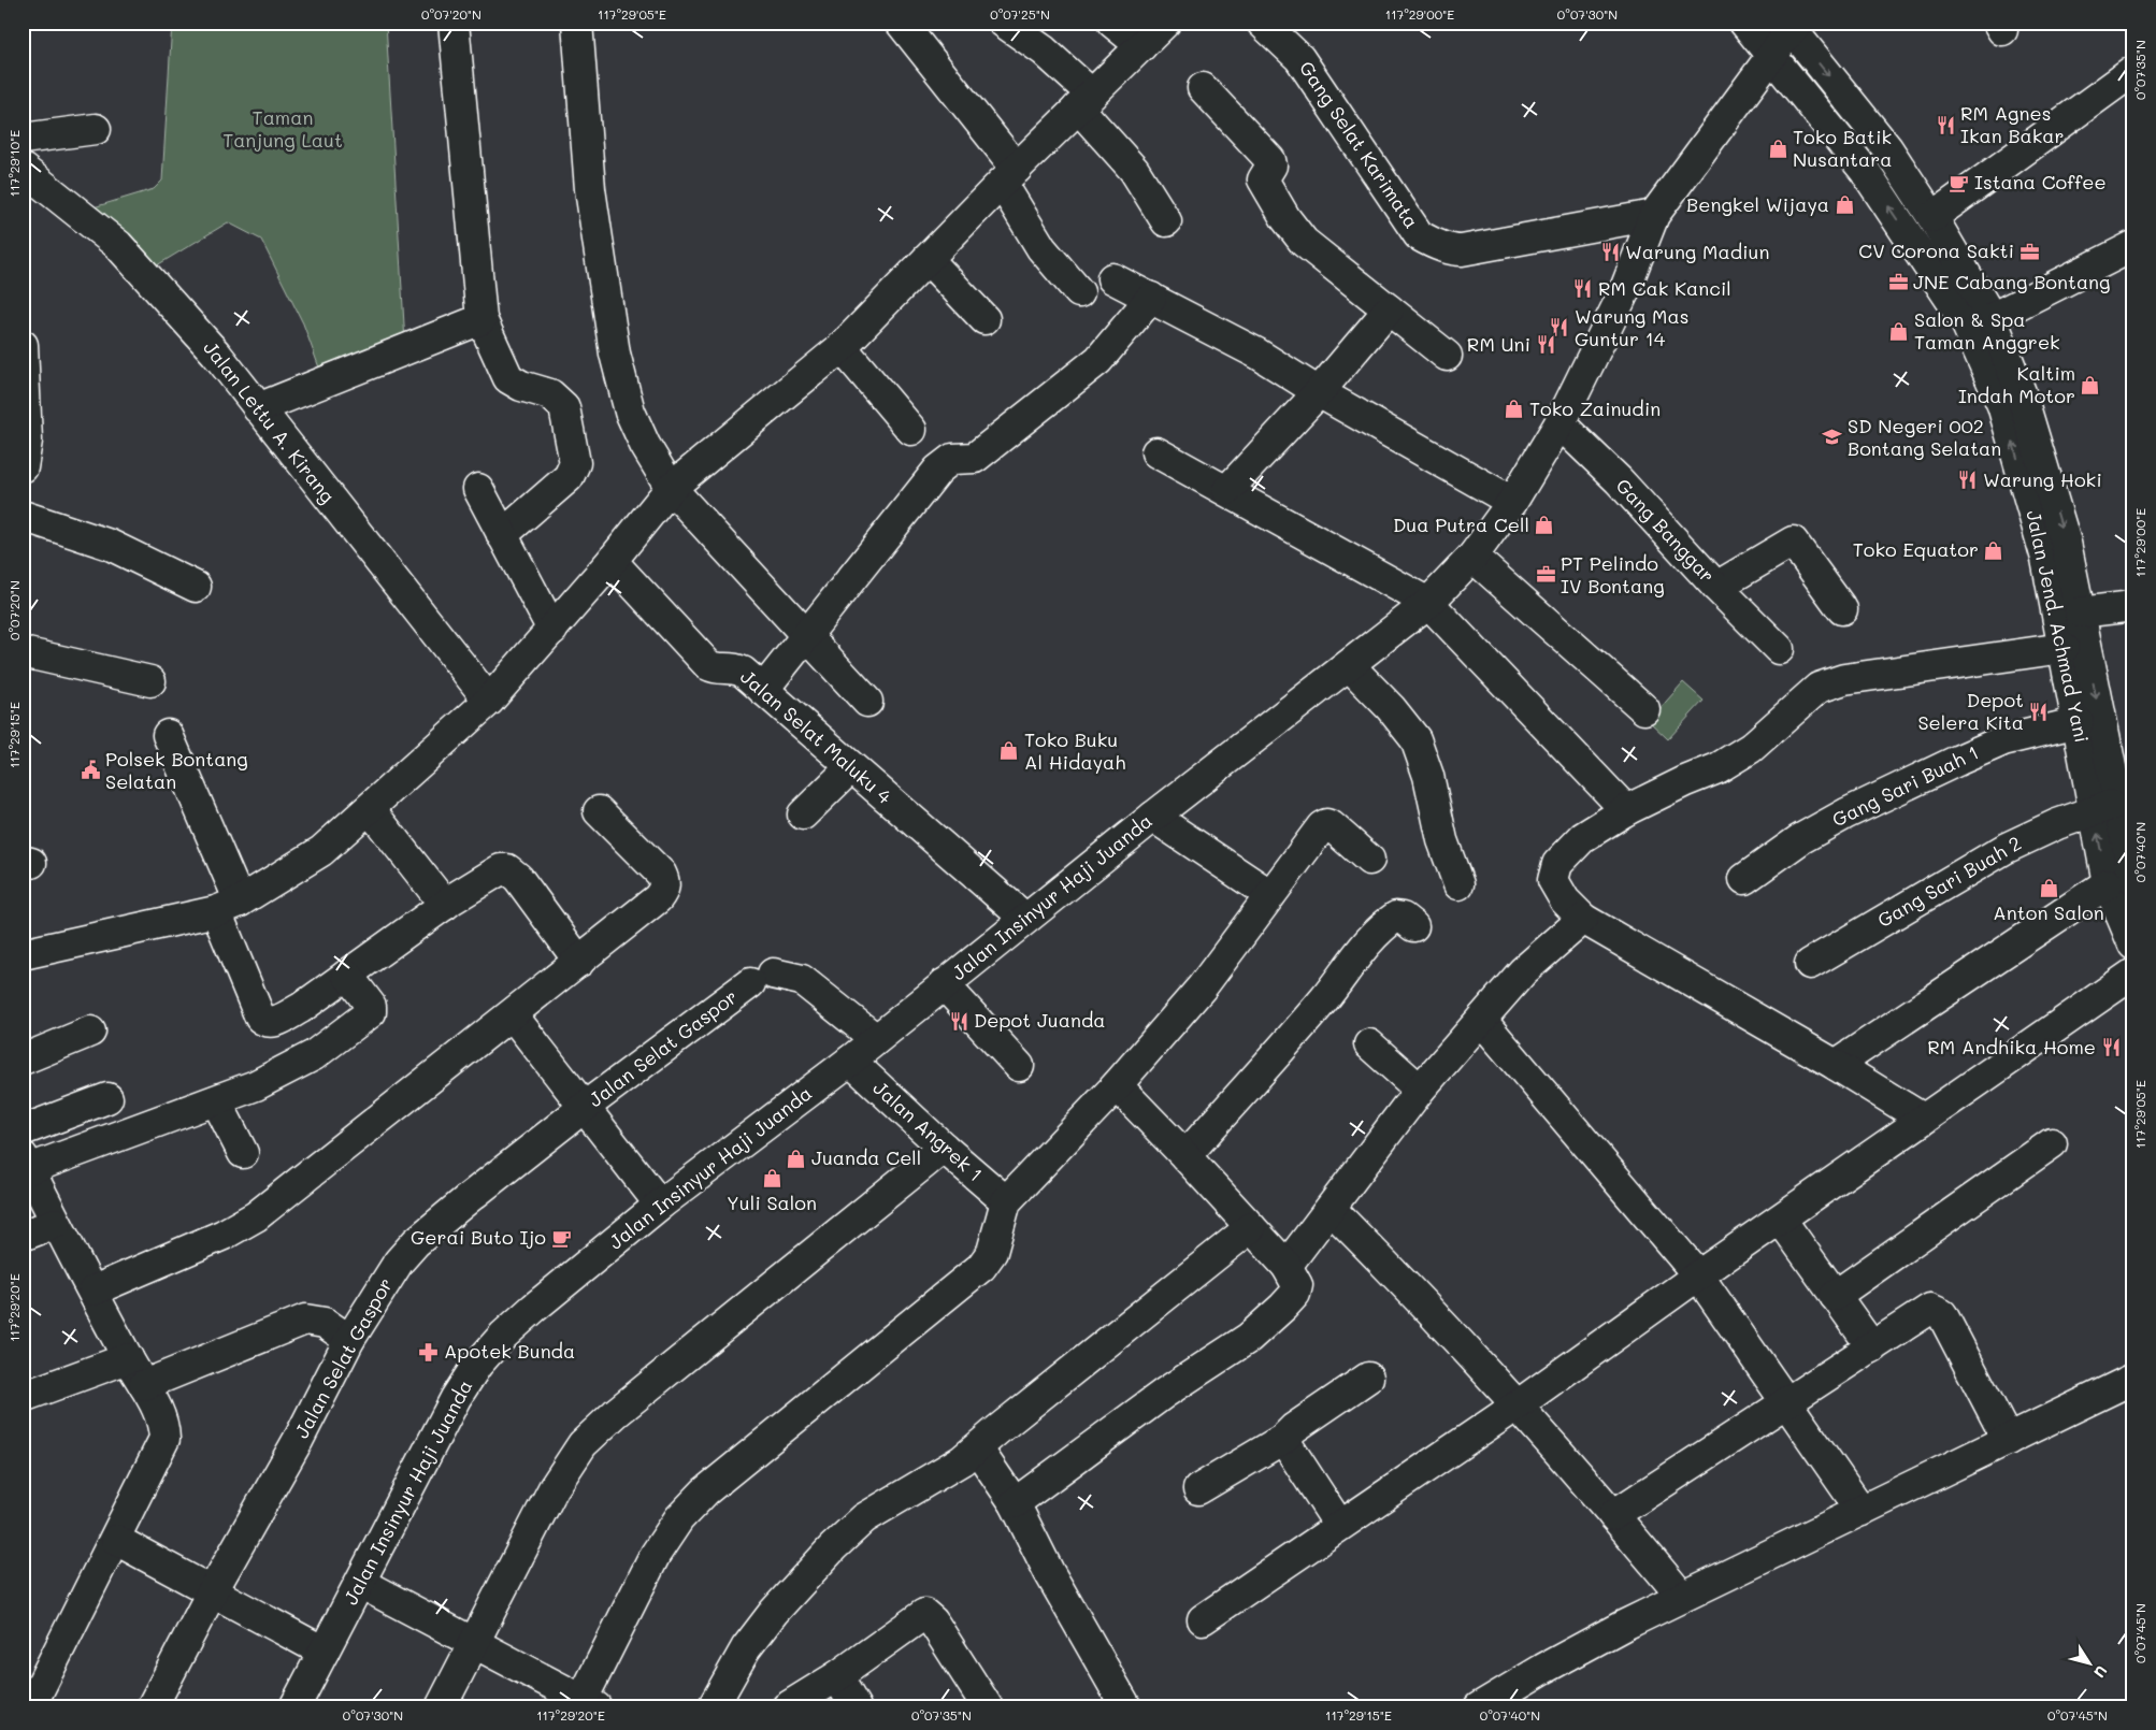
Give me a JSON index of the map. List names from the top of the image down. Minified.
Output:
{"streets":{"street":["Gang Selat Karimata","Jalan Lettu A. Kirang","Gang Banggar","Jalan Jend. Achmad Yani","Jalan Selat Maluku 4","Gang Sari Buah 1","Gang Sari Buah 2","Jalan Insinyur Haji Juanda","Jalan Selat Gaspor","Jalan Angrek 1"]},"crossings":[["Gang Selat Karimata","Jalan Insinyur Haji Juanda"],["Gang Banggar","Jalan Insinyur Haji Juanda"],["Jalan Jend. Achmad Yani","Gang Sari Buah 1"],["Jalan Jend. Achmad Yani","Gang Sari Buah 2"],["Jalan Jend. Achmad Yani","Jalan Insinyur Haji Juanda"],["Jalan Selat Maluku 4","Jalan Insinyur Haji Juanda"],["Jalan Insinyur Haji Juanda","Jalan Selat Gaspor"],["Jalan Insinyur Haji Juanda","Jalan Angrek 1"]],"parks":["Taman Tanjung Laut"],"places":{"restaurant":["RM Agnes Ikan Bakar","Warung Madiun","RM Cak Kancil","Warung Mas Guntur 14","RM Uni","Warung Hoki","Depot Selera Kita","Depot Juanda","RM Andhika Home"],"shop":["Toko Batik Nusantara","Bengkel Wijaya","Salon & Spa Taman Anggrek","Kaltim Indah Motor","Toko Zainudin","Dua Putra Cell","Toko Equator","Toko Buku Al Hidayah","Anton Salon","Juanda Cell","Yuli Salon"],"cafe":["Istana Coffee","Gerai Buto Ijo"],"office":["CV Corona Sakti","JNE Cabang Bontang","PT Pelindo IV Bontang"],"school or university":["SD Negeri 002 Bontang Selatan"],"public building":["Polsek Bontang Selatan"],"pharmacy":["Apotek Bunda"]},"north":"bottom right","coordinates":["0°07'20\"N","117°29'05\"E","0°07'25\"N","117°29'00\"E","0°07'30\"N","0°07'35\"N","117°29'10\"E","117°29'15\"E","0°07'40\"N","117°29'20\"E","0°07'45\"N"]}
